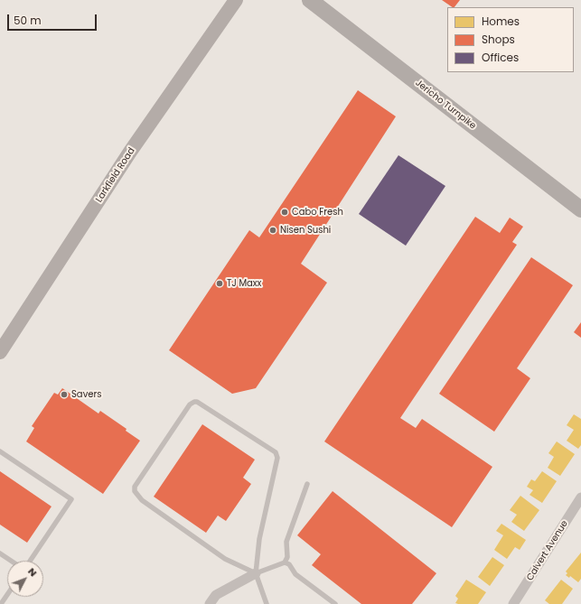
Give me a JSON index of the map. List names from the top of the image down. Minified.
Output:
{"streets":{"main road":["Jericho Turnpike","Larkfield Road"],"street":["Calvert Avenue"]},"places":["Cabo Fresh","Nisen Sushi","TJ Maxx","Savers"],"legend":["Homes","Shops","Offices"],"scale_bar":"50 m","north":"top right"}
